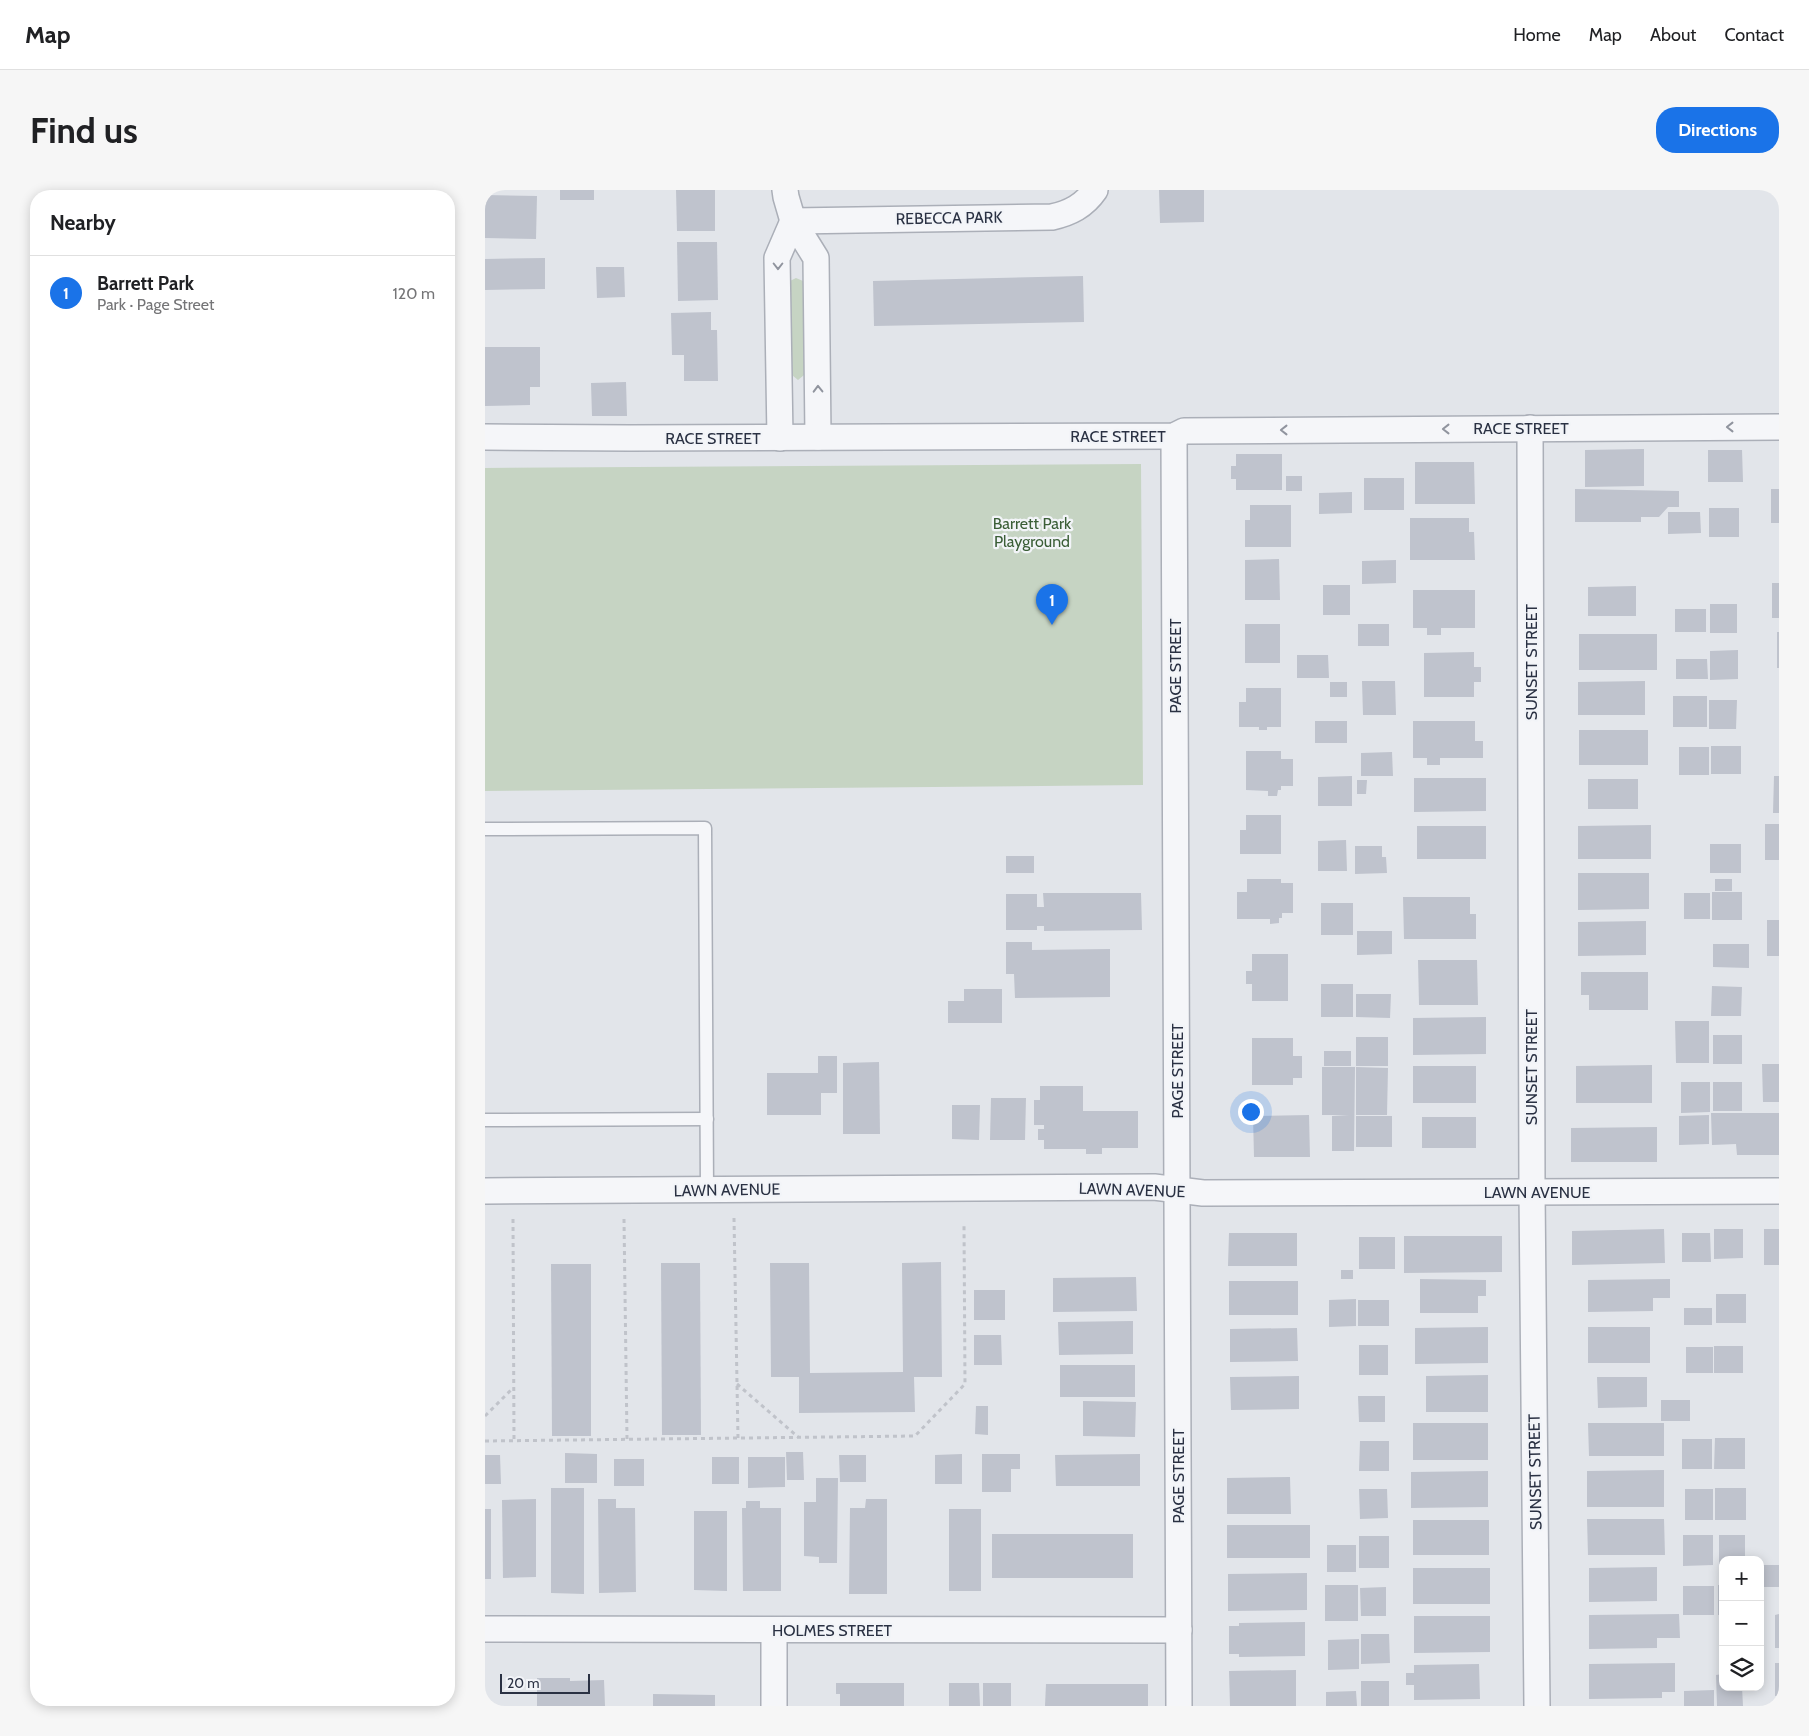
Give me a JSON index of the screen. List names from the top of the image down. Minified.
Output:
{"streets":{"street":["REBECCA PARK","RACE STREET","SUNSET STREET","PAGE STREET","LAWN AVENUE","HOLMES STREET"]},"crossings":[["RACE STREET","SUNSET STREET"],["RACE STREET","PAGE STREET"],["SUNSET STREET","LAWN AVENUE"],["PAGE STREET","LAWN AVENUE"],["PAGE STREET","HOLMES STREET"]],"one_way":["RACE STREET"],"parks":["Barrett Park Playground"],"scale_bar":"20 m","page":{"header":"Map","nav":["Home","Map","About","Contact"],"buttons":"Directions","title":"Find us","heading":"Nearby","list":[{"mark":"1","name":"Barrett Park","note":"Park · Page Street","value":"120 m"}],"pins":"1","map_buttons":["+","−"],"scale":"20 m"}}
